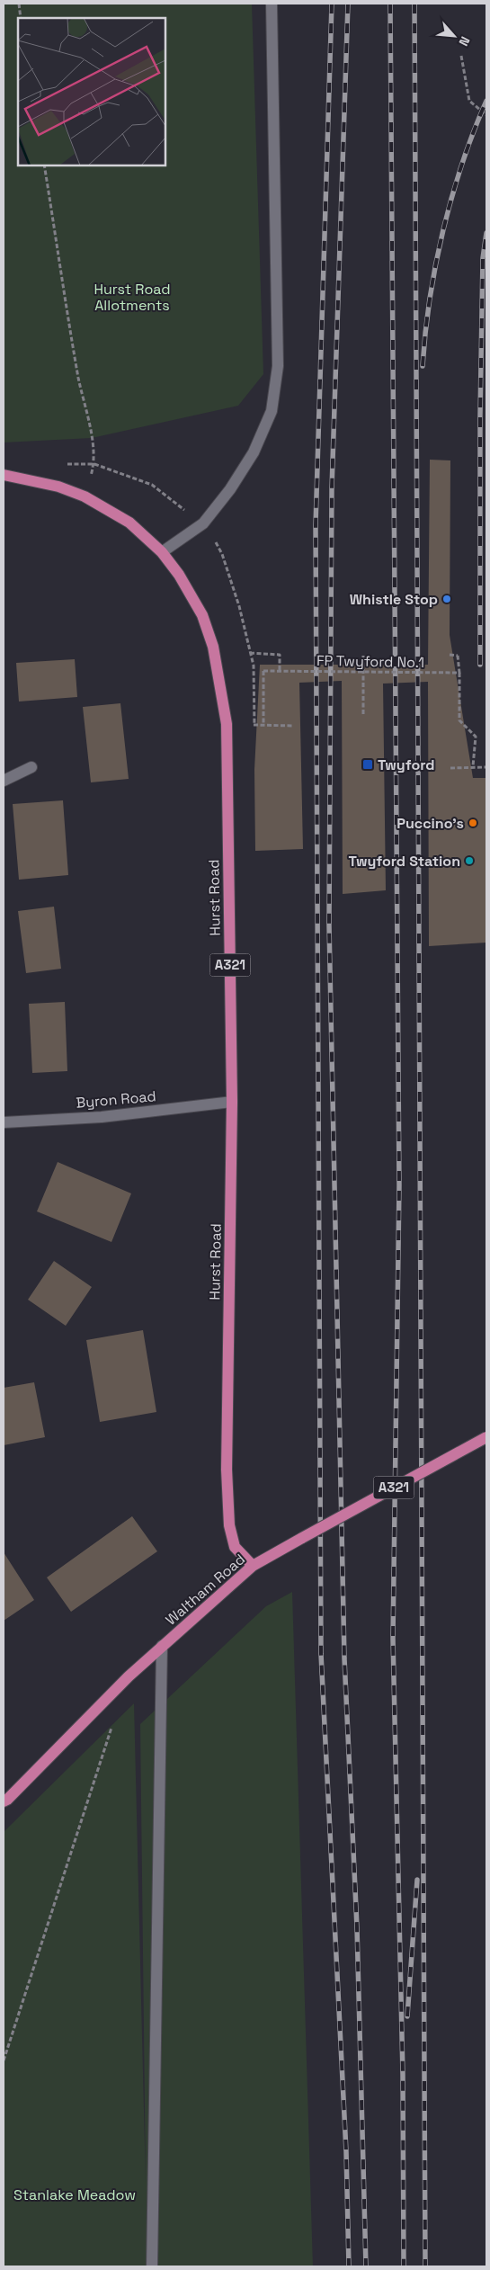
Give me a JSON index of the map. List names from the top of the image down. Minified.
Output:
{"streets":{"main road":["Hurst Road","A321","Waltham Road"],"street":["Byron Road"],"path":["FP Twyford No.1"]},"crossings":[["Hurst Road","Byron Road"],["Hurst Road","Waltham Road"]],"parks":["Hurst Road Allotments","Stanlake Meadow"],"places":{"other":["Whistle Stop","Puccino's","Twyford Station"],"transit":["Twyford"]},"north":"bottom right"}
